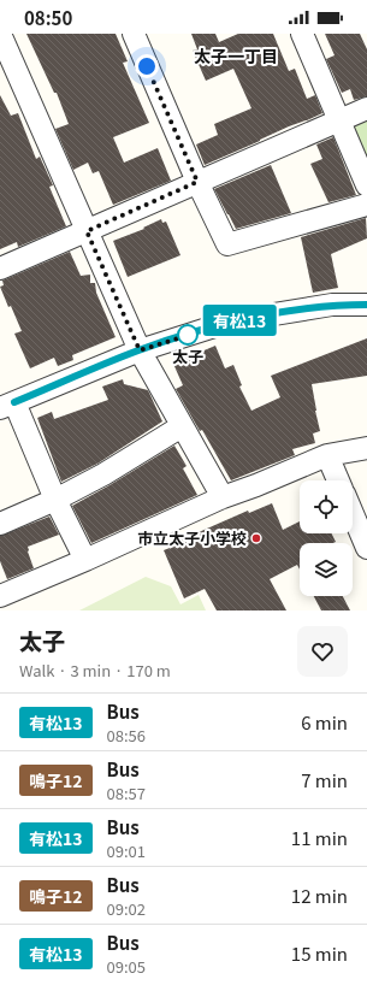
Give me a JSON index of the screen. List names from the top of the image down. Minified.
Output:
{"districts":["太子一丁目"],"places":["太子","市立太子小学校"],"lines":["bus line 有松13"],"page":{"status":"08:50","on_map":"有松13","heading":["太子","Walk · 3 min · 170 m"],"list":[{"mark":"有松13","name":"Bus","note":"08:56","value":"6 min"},{"mark":"鳴子12","name":"Bus","note":"08:57","value":"7 min"},{"mark":"有松13","name":"Bus","note":"09:01","value":"11 min"},{"mark":"鳴子12","name":"Bus","note":"09:02","value":"12 min"},{"mark":"有松13","name":"Bus","note":"09:05","value":"15 min"}]}}
